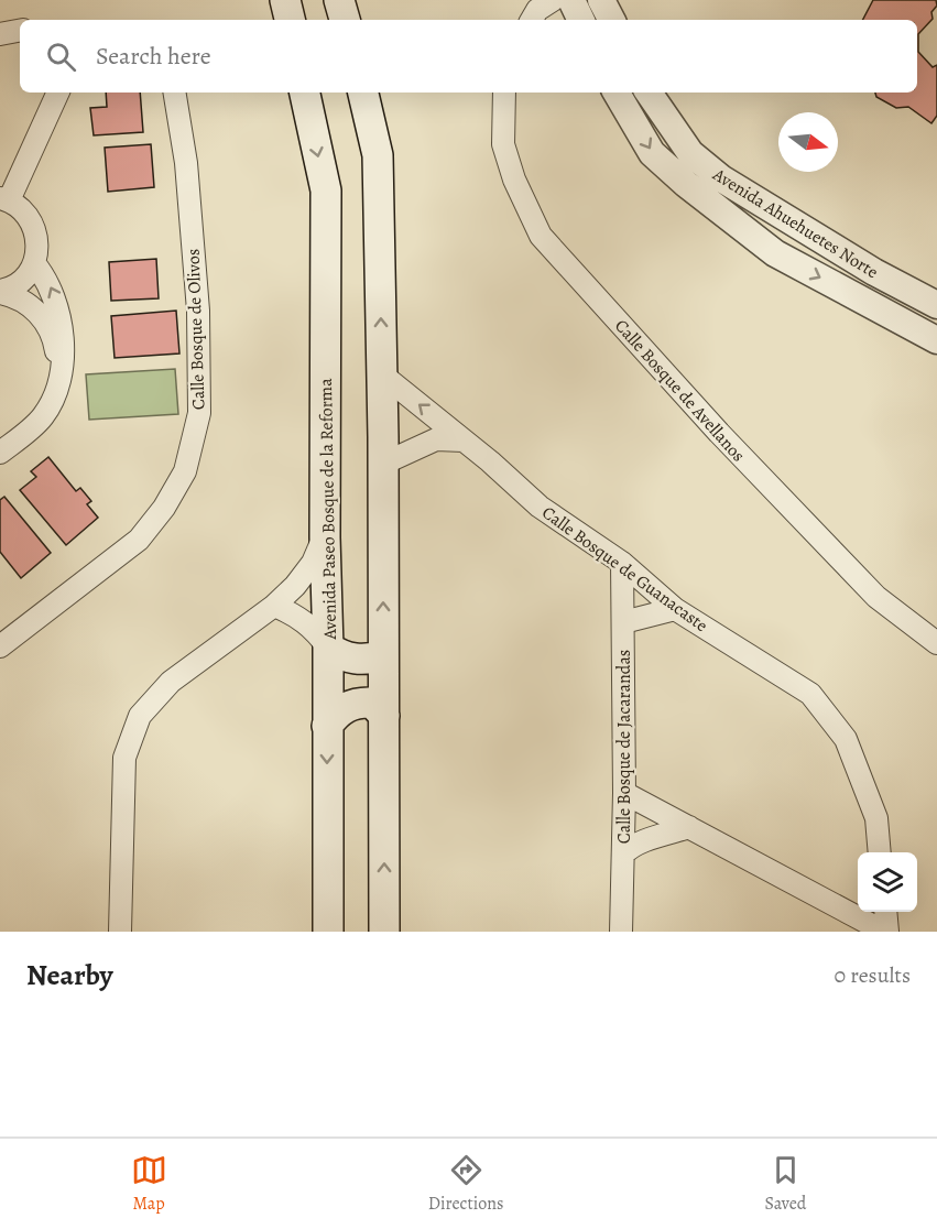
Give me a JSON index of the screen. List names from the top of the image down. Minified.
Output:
{"streets":{"main road":["Avenida Paseo Bosque de la Reforma"],"street":["Avenida Ahuehuetes Norte","Calle Bosque de Olivos","Calle Bosque de Avellanos","Calle Bosque de Guanacaste","Calle Bosque de Jacarandas"]},"crossings":[["Calle Bosque de Guanacaste","Calle Bosque de Jacarandas"]],"north":"right","page":{"search":"Search here","heading":["Nearby","0 results"],"nav":["Map","Directions","Saved"]}}
